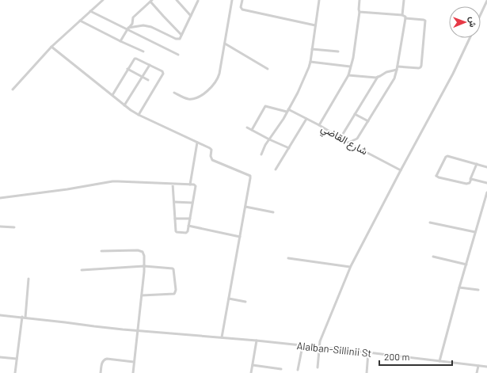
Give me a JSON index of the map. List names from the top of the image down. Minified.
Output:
{"streets":{"street":["شارع القاضي","Alalban-Sillinii St"]},"scale_bar":"200 m","north":"right"}
